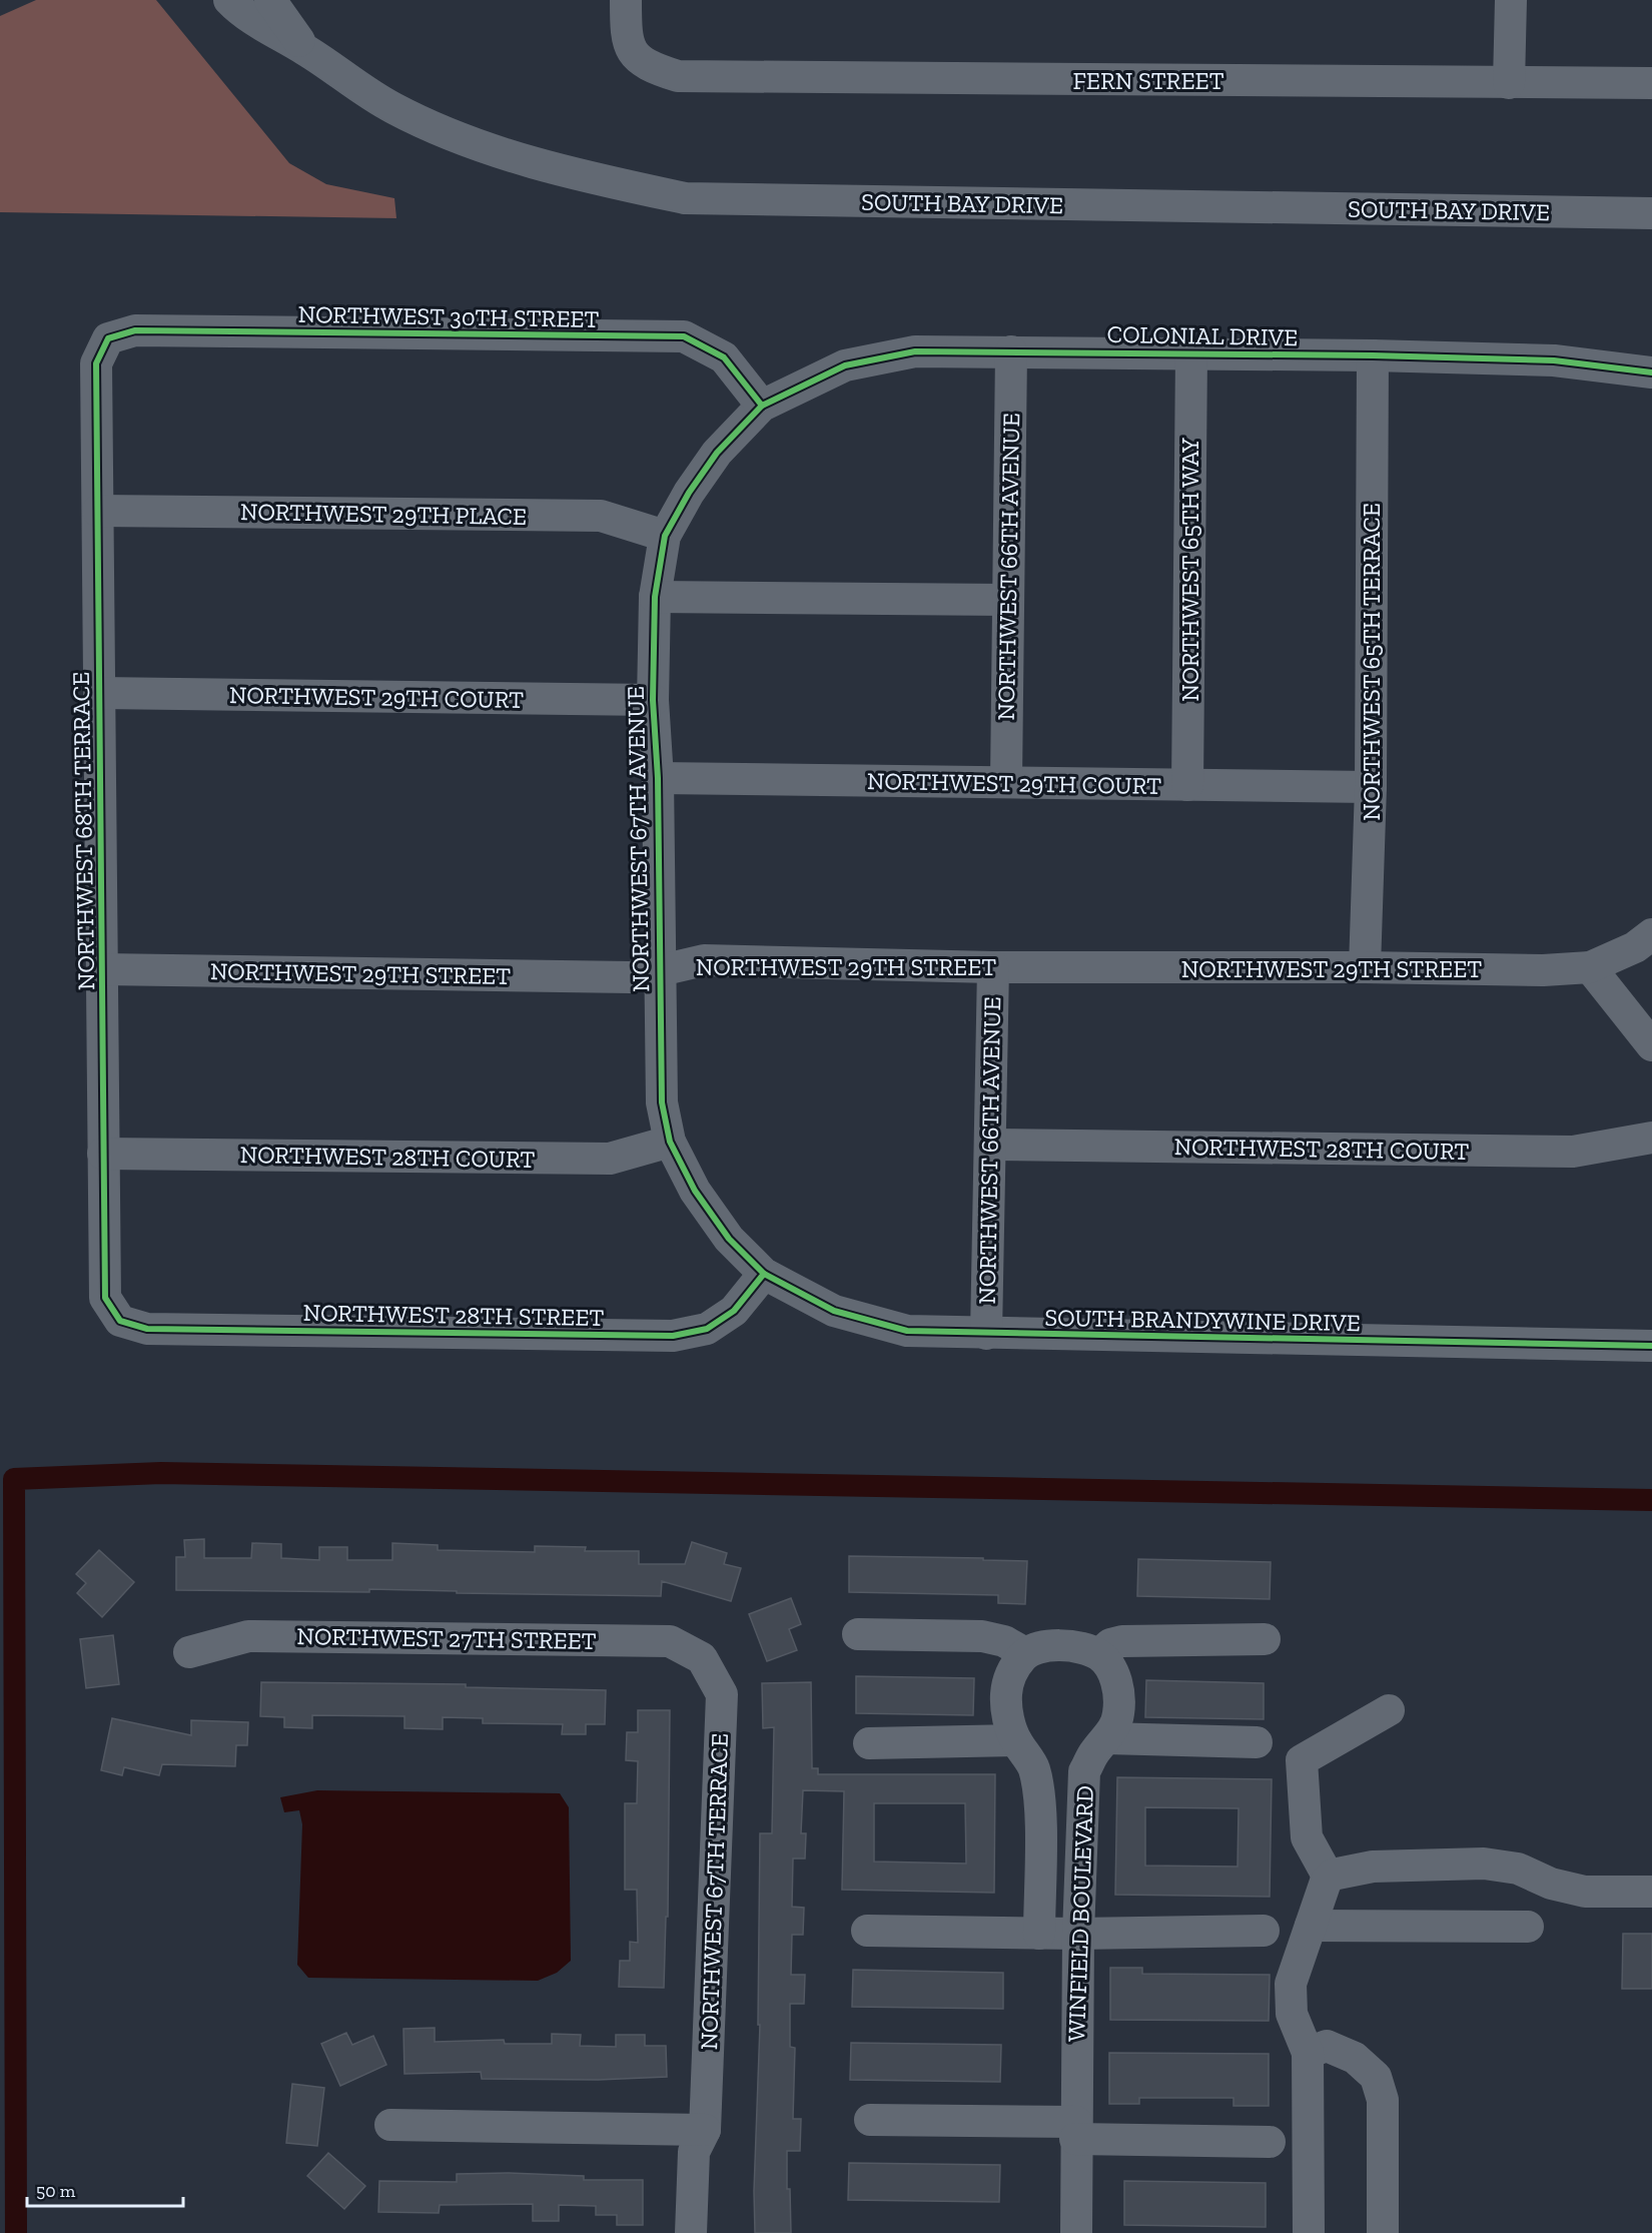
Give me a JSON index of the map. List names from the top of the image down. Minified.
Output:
{"streets":{"street":["FERN STREET","SOUTH BAY DRIVE","NORTHWEST 30TH STREET","COLONIAL DRIVE","NORTHWEST 29TH PLACE","NORTHWEST 66TH AVENUE","NORTHWEST 65TH WAY","NORTHWEST 65TH TERRACE","NORTHWEST 29TH COURT","NORTHWEST 68TH TERRACE","NORTHWEST 67TH AVENUE","NORTHWEST 29TH STREET","NORTHWEST 28TH COURT","NORTHWEST 28TH STREET","SOUTH BRANDYWINE DRIVE","NORTHWEST 27TH STREET","NORTHWEST 67TH TERRACE","WINFIELD BOULEVARD"]},"crossings":[["NORTHWEST 30TH STREET","COLONIAL DRIVE"],["NORTHWEST 30TH STREET","NORTHWEST 68TH TERRACE"],["NORTHWEST 30TH STREET","NORTHWEST 67TH AVENUE"],["COLONIAL DRIVE","NORTHWEST 66TH AVENUE"],["COLONIAL DRIVE","NORTHWEST 65TH WAY"],["COLONIAL DRIVE","NORTHWEST 65TH TERRACE"],["COLONIAL DRIVE","NORTHWEST 67TH AVENUE"],["NORTHWEST 29TH PLACE","NORTHWEST 68TH TERRACE"],["NORTHWEST 29TH PLACE","NORTHWEST 67TH AVENUE"],["NORTHWEST 66TH AVENUE","NORTHWEST 29TH COURT"],["NORTHWEST 66TH AVENUE","NORTHWEST 29TH STREET"],["NORTHWEST 66TH AVENUE","NORTHWEST 28TH COURT"],["NORTHWEST 66TH AVENUE","SOUTH BRANDYWINE DRIVE"],["NORTHWEST 65TH WAY","NORTHWEST 29TH COURT"],["NORTHWEST 65TH TERRACE","NORTHWEST 29TH COURT"],["NORTHWEST 65TH TERRACE","NORTHWEST 29TH STREET"],["NORTHWEST 29TH COURT","NORTHWEST 68TH TERRACE"],["NORTHWEST 29TH COURT","NORTHWEST 67TH AVENUE"],["NORTHWEST 68TH TERRACE","NORTHWEST 29TH STREET"],["NORTHWEST 68TH TERRACE","NORTHWEST 28TH COURT"],["NORTHWEST 68TH TERRACE","NORTHWEST 28TH STREET"],["NORTHWEST 67TH AVENUE","NORTHWEST 29TH STREET"],["NORTHWEST 67TH AVENUE","NORTHWEST 28TH COURT"],["NORTHWEST 67TH AVENUE","NORTHWEST 28TH STREET"],["NORTHWEST 67TH AVENUE","SOUTH BRANDYWINE DRIVE"],["NORTHWEST 28TH STREET","SOUTH BRANDYWINE DRIVE"],["NORTHWEST 27TH STREET","NORTHWEST 67TH TERRACE"]],"scale_bar":"50 m"}
